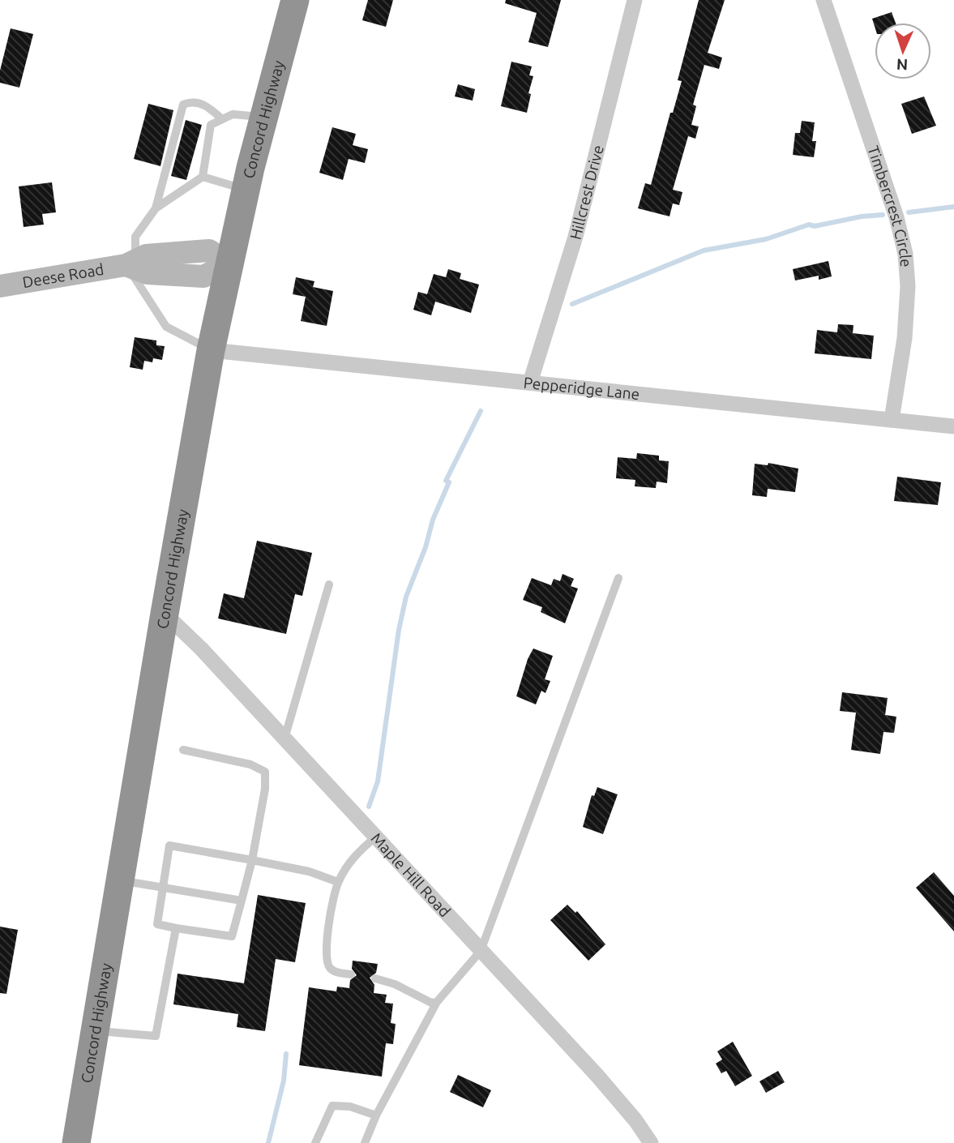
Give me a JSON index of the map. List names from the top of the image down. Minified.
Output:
{"streets":{"highway":["Concord Highway"],"street":["Hillcrest Drive","Timbercrest Circle","Deese Road","Pepperidge Lane","Maple Hill Road"]},"crossings":[["Concord Highway","Deese Road"],["Concord Highway","Pepperidge Lane"],["Concord Highway","Maple Hill Road"],["Hillcrest Drive","Pepperidge Lane"],["Timbercrest Circle","Pepperidge Lane"]],"north":"bottom"}
